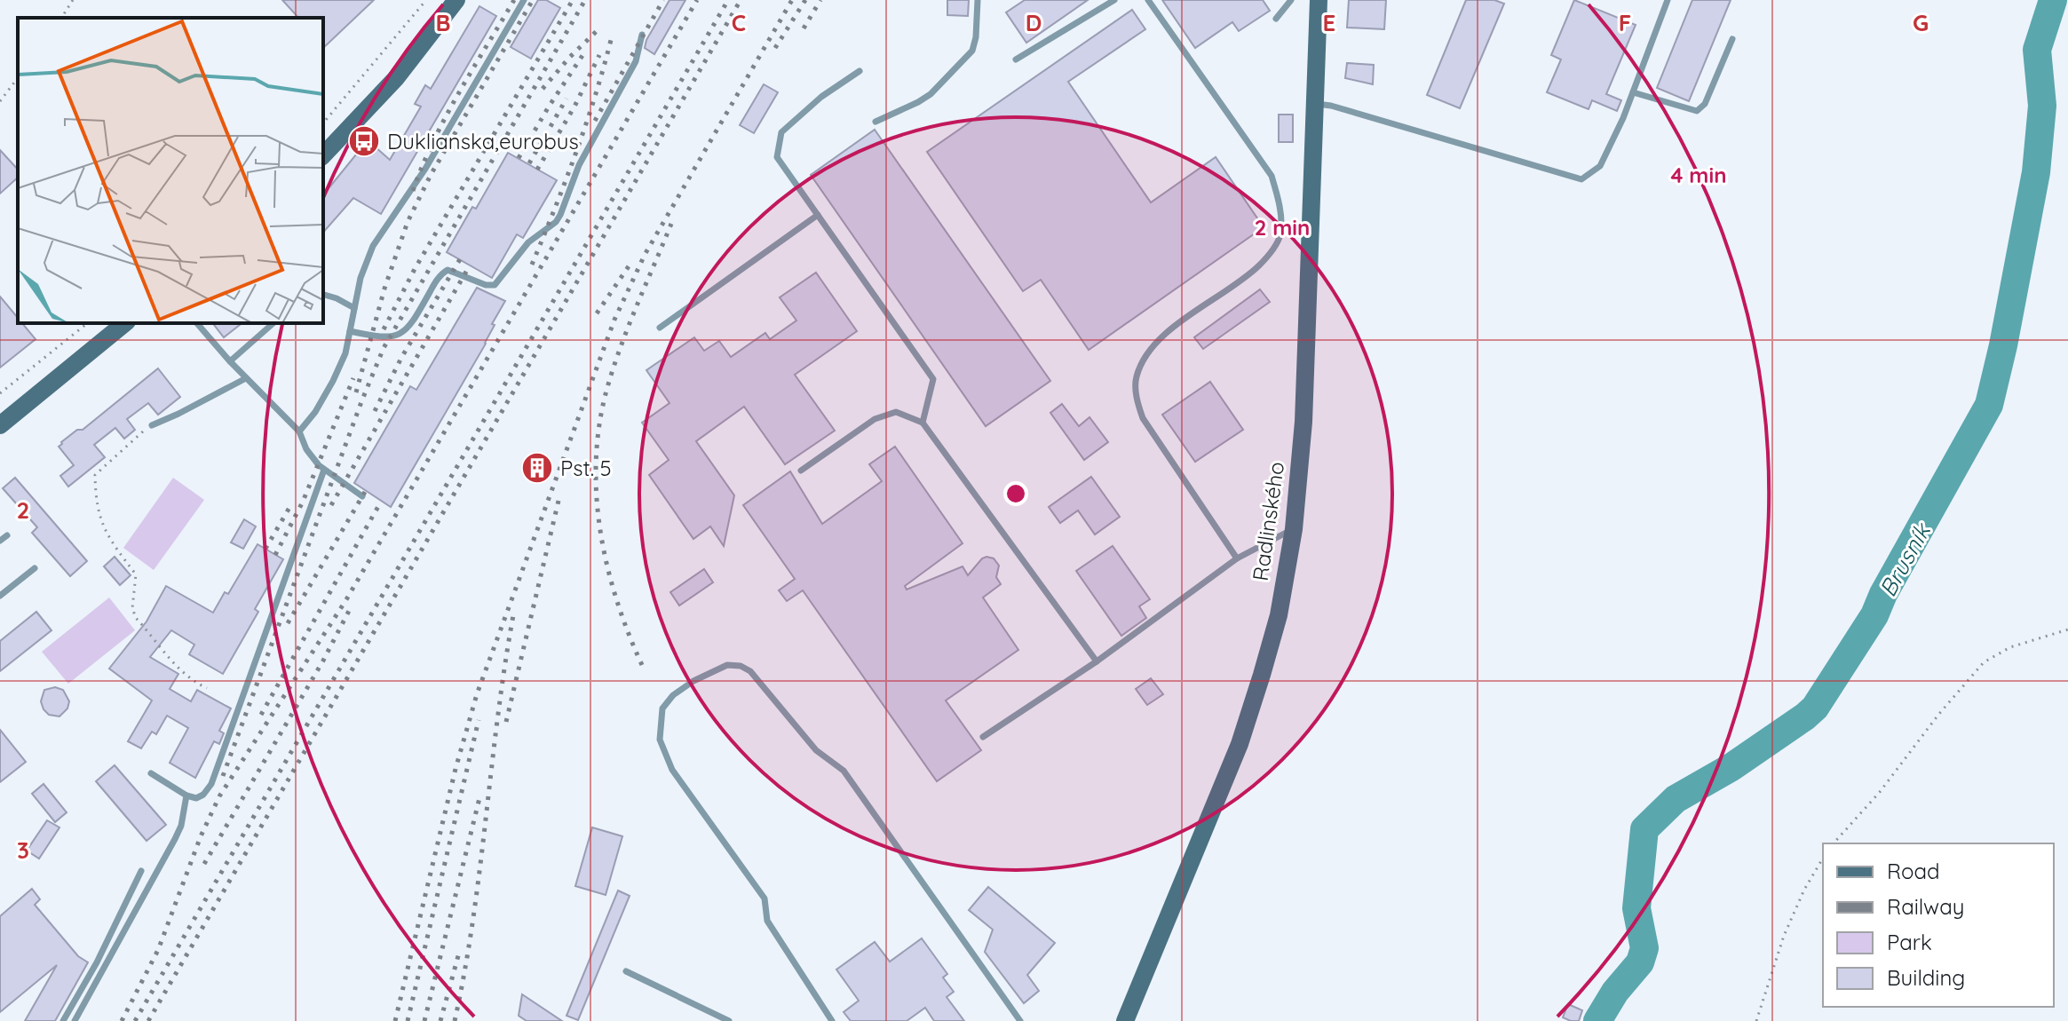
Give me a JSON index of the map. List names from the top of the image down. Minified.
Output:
{"streets":{"main road":["Radlinského"]},"water":["Brusník"],"places":{"bus stop":["Duklianska,eurobus"],"building":["Pst. 5"]},"legend":["Road","Railway","Park","Building"],"grid":{"columns":["B","C","D","E","F","G"],"rows":["2","3"]},"rings":["4 min","2 min"]}
